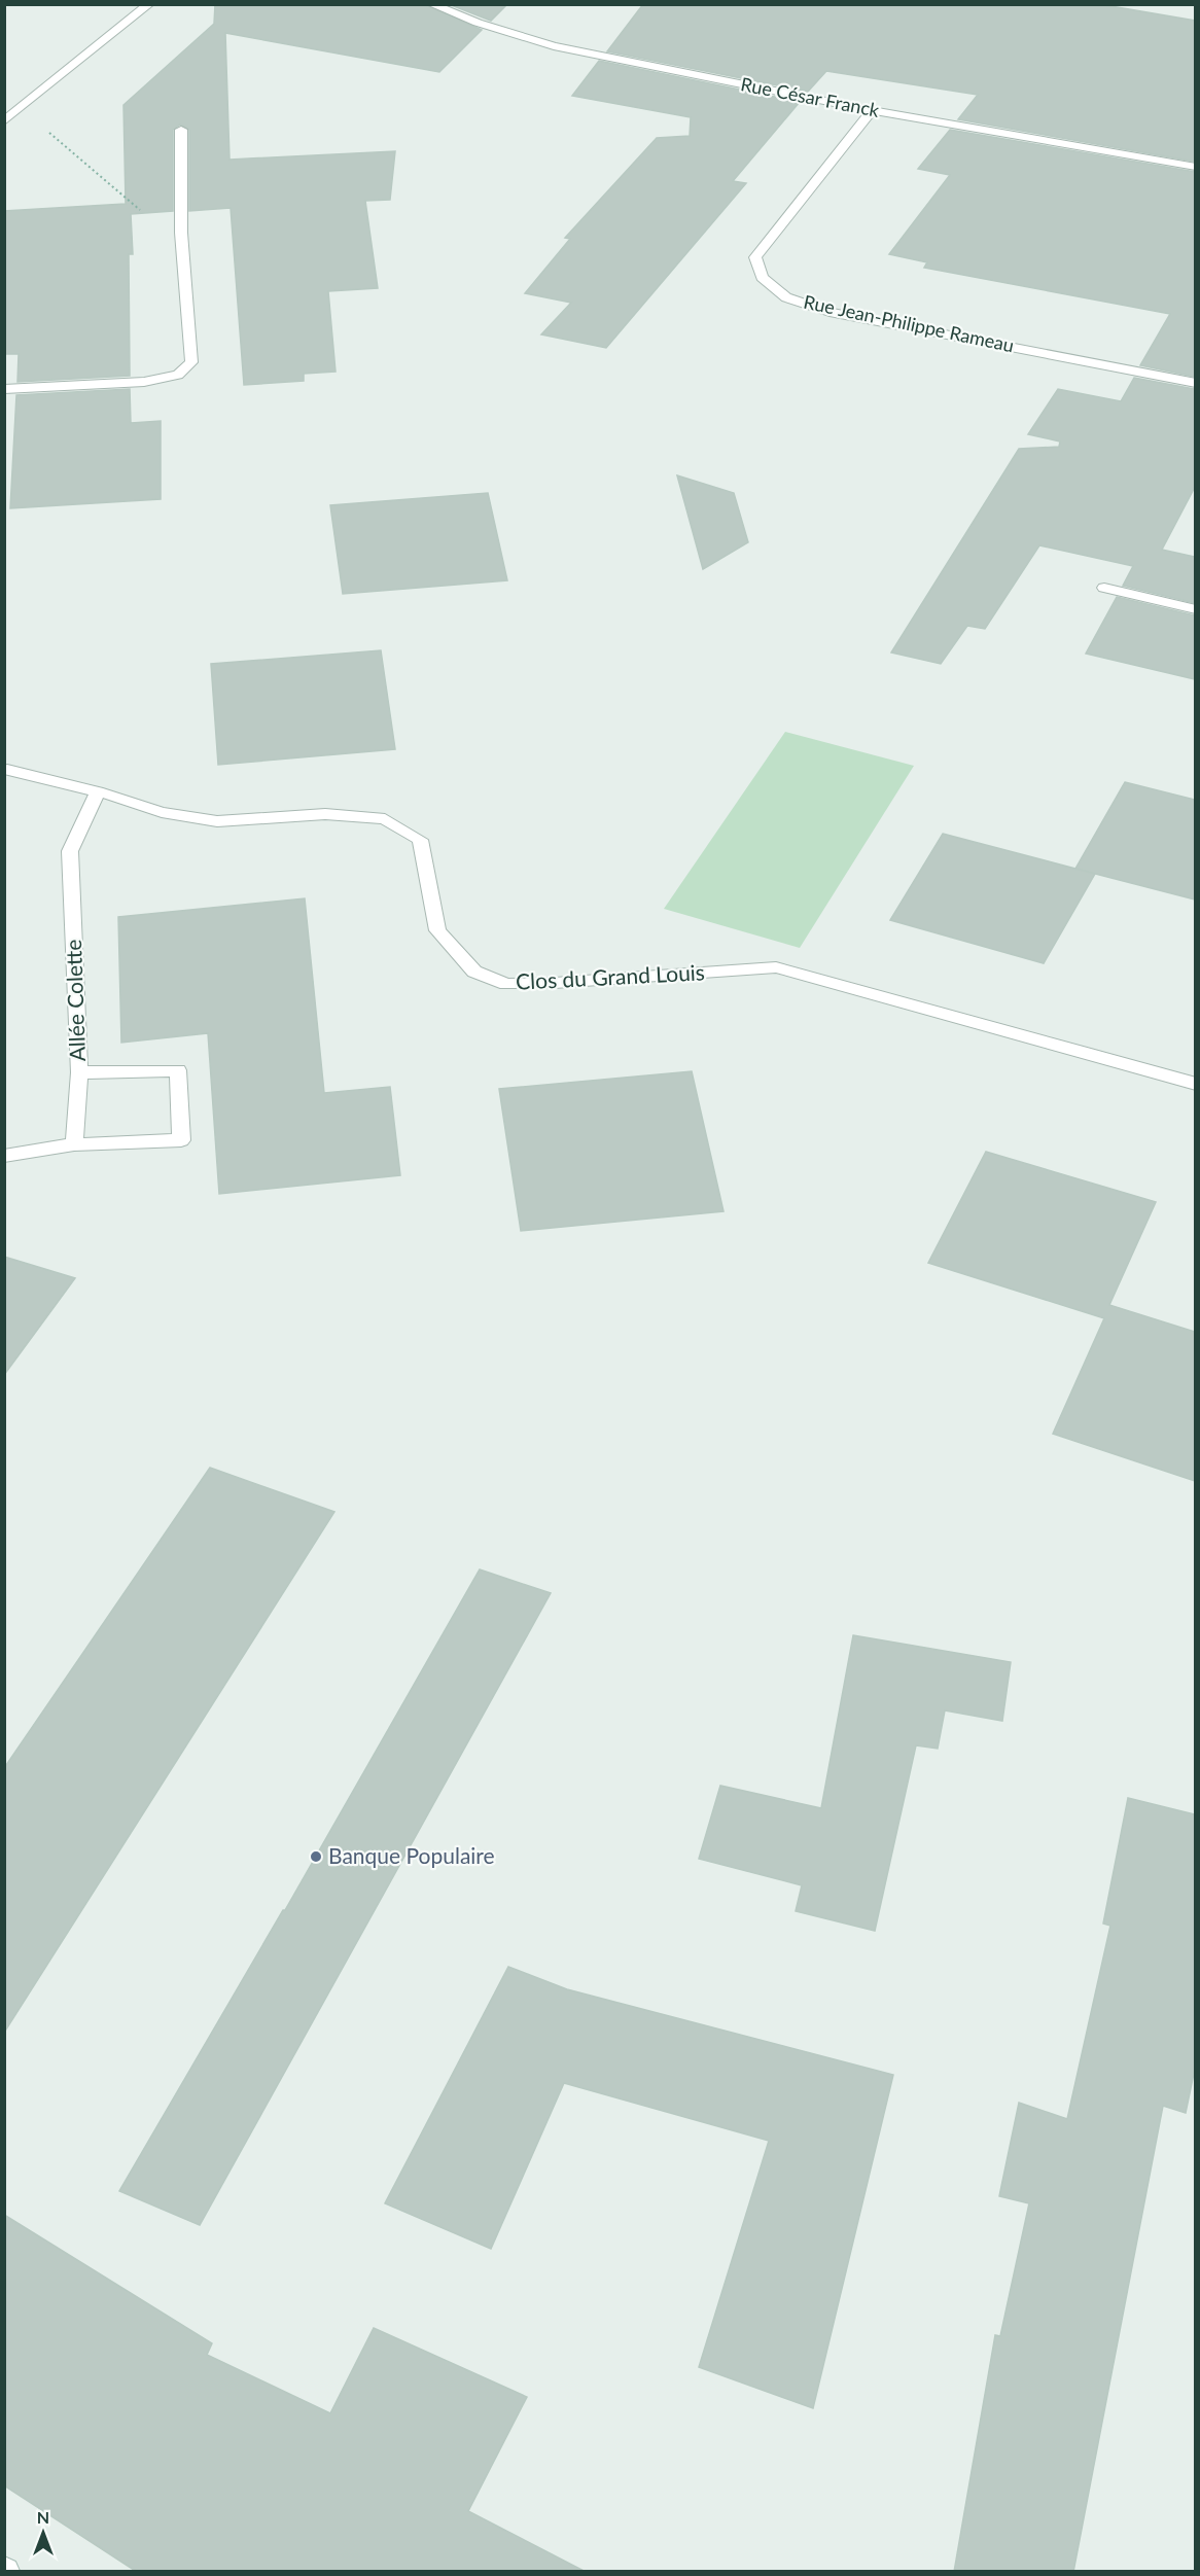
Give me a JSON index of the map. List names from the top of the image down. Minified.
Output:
{"streets":{"street":["Rue César Franck","Rue Jean-Philippe Rameau","Clos du Grand Louis","Allée Colette"]},"crossings":[["Rue César Franck","Rue Jean-Philippe Rameau"],["Clos du Grand Louis","Allée Colette"]],"places":["Banque Populaire"],"north":"top"}
